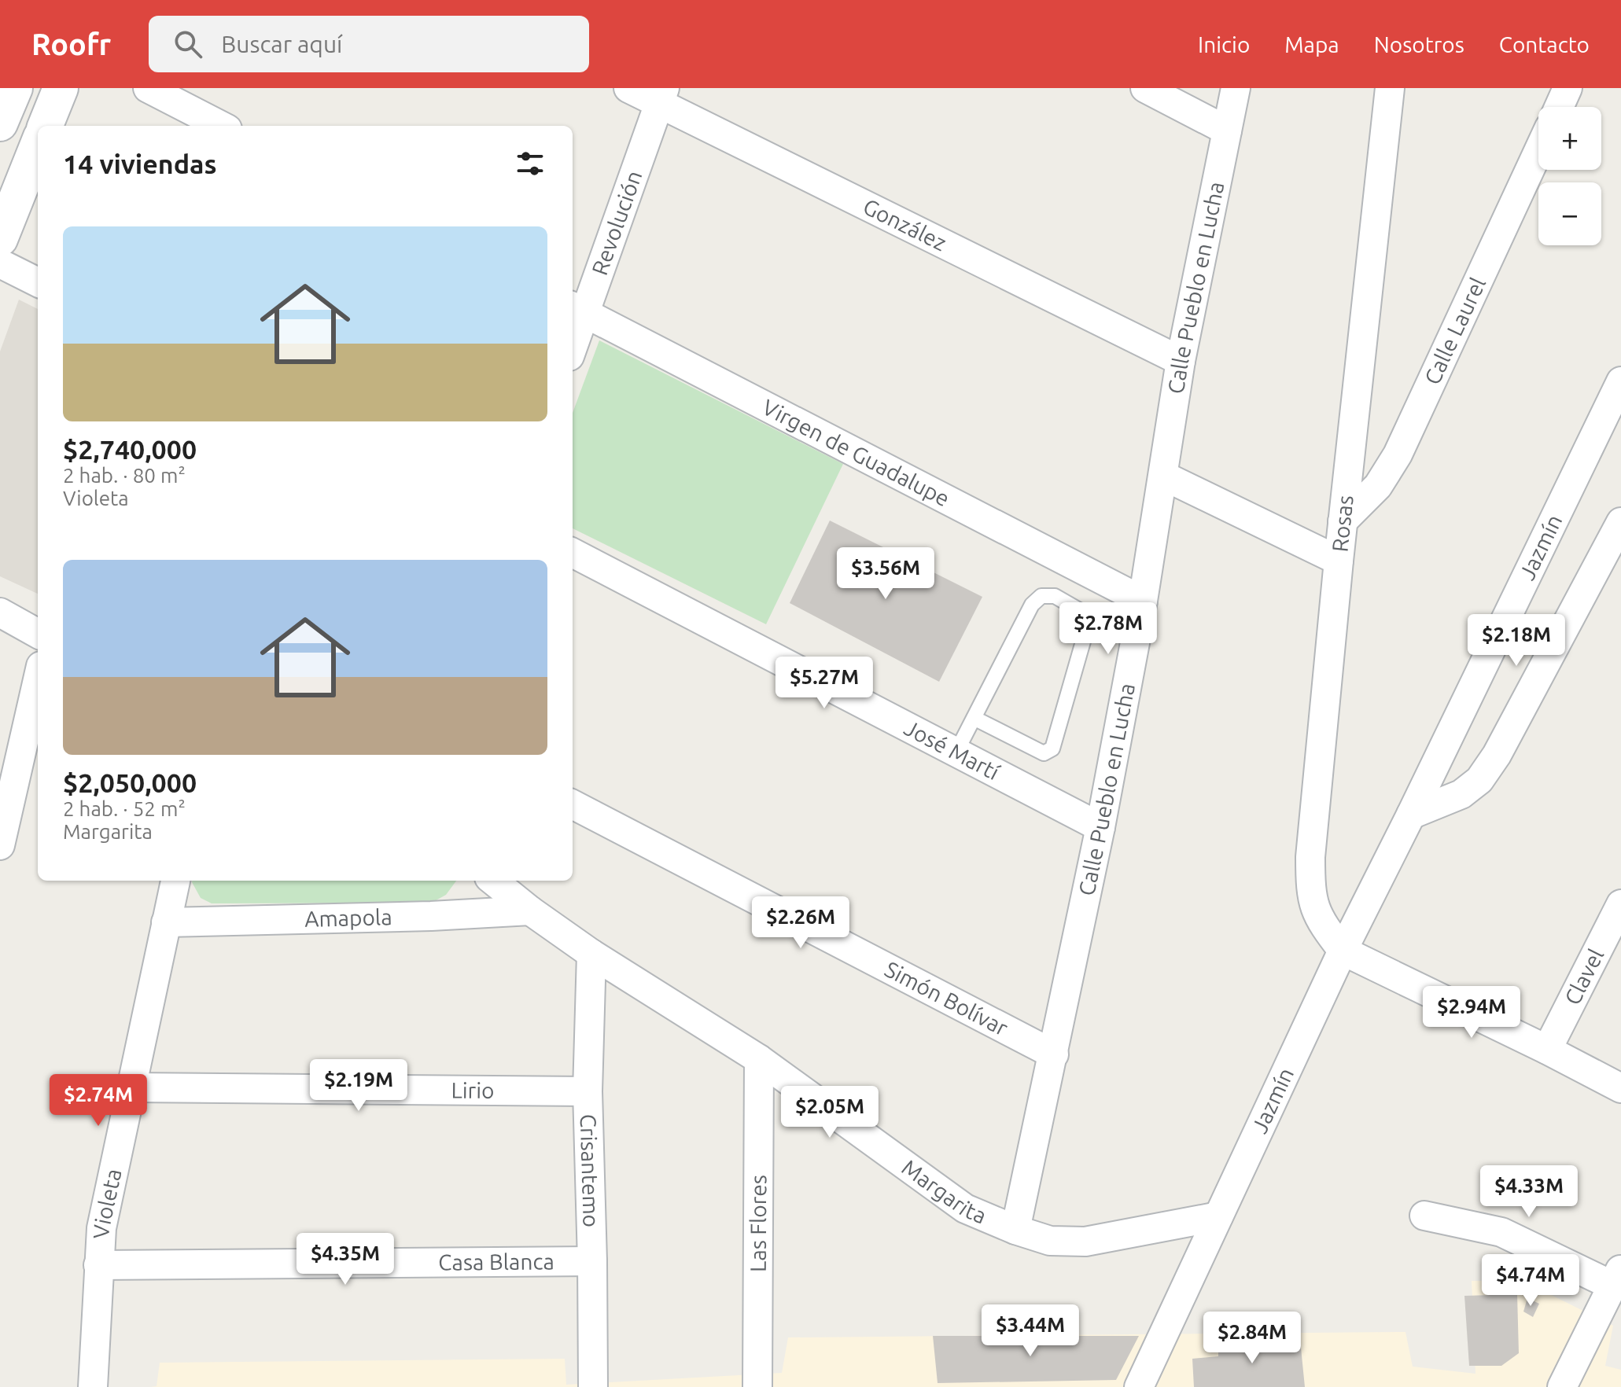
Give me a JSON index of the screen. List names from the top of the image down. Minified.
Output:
{"streets":{"street":["Revolución","González","Calle Pueblo en Lucha","Calle Laurel","Virgen de Guadalupe","Rosas","Jazmín","José Martí","Amapola","Clavel","Simón Bolívar","Lirio","Crisantemo","Margarita","Violeta","Las Flores","Casa Blanca"]},"crossings":[["Revolución","González"],["Revolución","Virgen de Guadalupe"],["González","Calle Pueblo en Lucha"],["Calle Pueblo en Lucha","Virgen de Guadalupe"],["Calle Pueblo en Lucha","José Martí"],["Calle Pueblo en Lucha","Simón Bolívar"],["Calle Pueblo en Lucha","Margarita"],["Calle Laurel","Rosas"],["Rosas","Jazmín"],["Jazmín","Margarita"],["Amapola","Margarita"],["Amapola","Violeta"],["Lirio","Crisantemo"],["Lirio","Violeta"],["Crisantemo","Margarita"],["Crisantemo","Casa Blanca"],["Margarita","Las Flores"],["Violeta","Casa Blanca"]],"page":{"header":"Roofr","search":"Buscar aquí","nav":["Inicio","Mapa","Nosotros","Contacto"],"map_buttons":["+","−"],"heading":"14 viviendas","list":[{"name":"$2,740,000","note":"2 hab. · 80 m² · Violeta"},{"name":"$2,050,000","note":"2 hab. · 52 m² · Margarita"}],"price":["$3.56M","$2.78M","$2.18M","$5.27M","$2.26M","$2.94M","$2.19M","$2.74M","$2.05M","$4.33M","$4.35M","$4.74M","$3.44M","$2.84M"]}}
